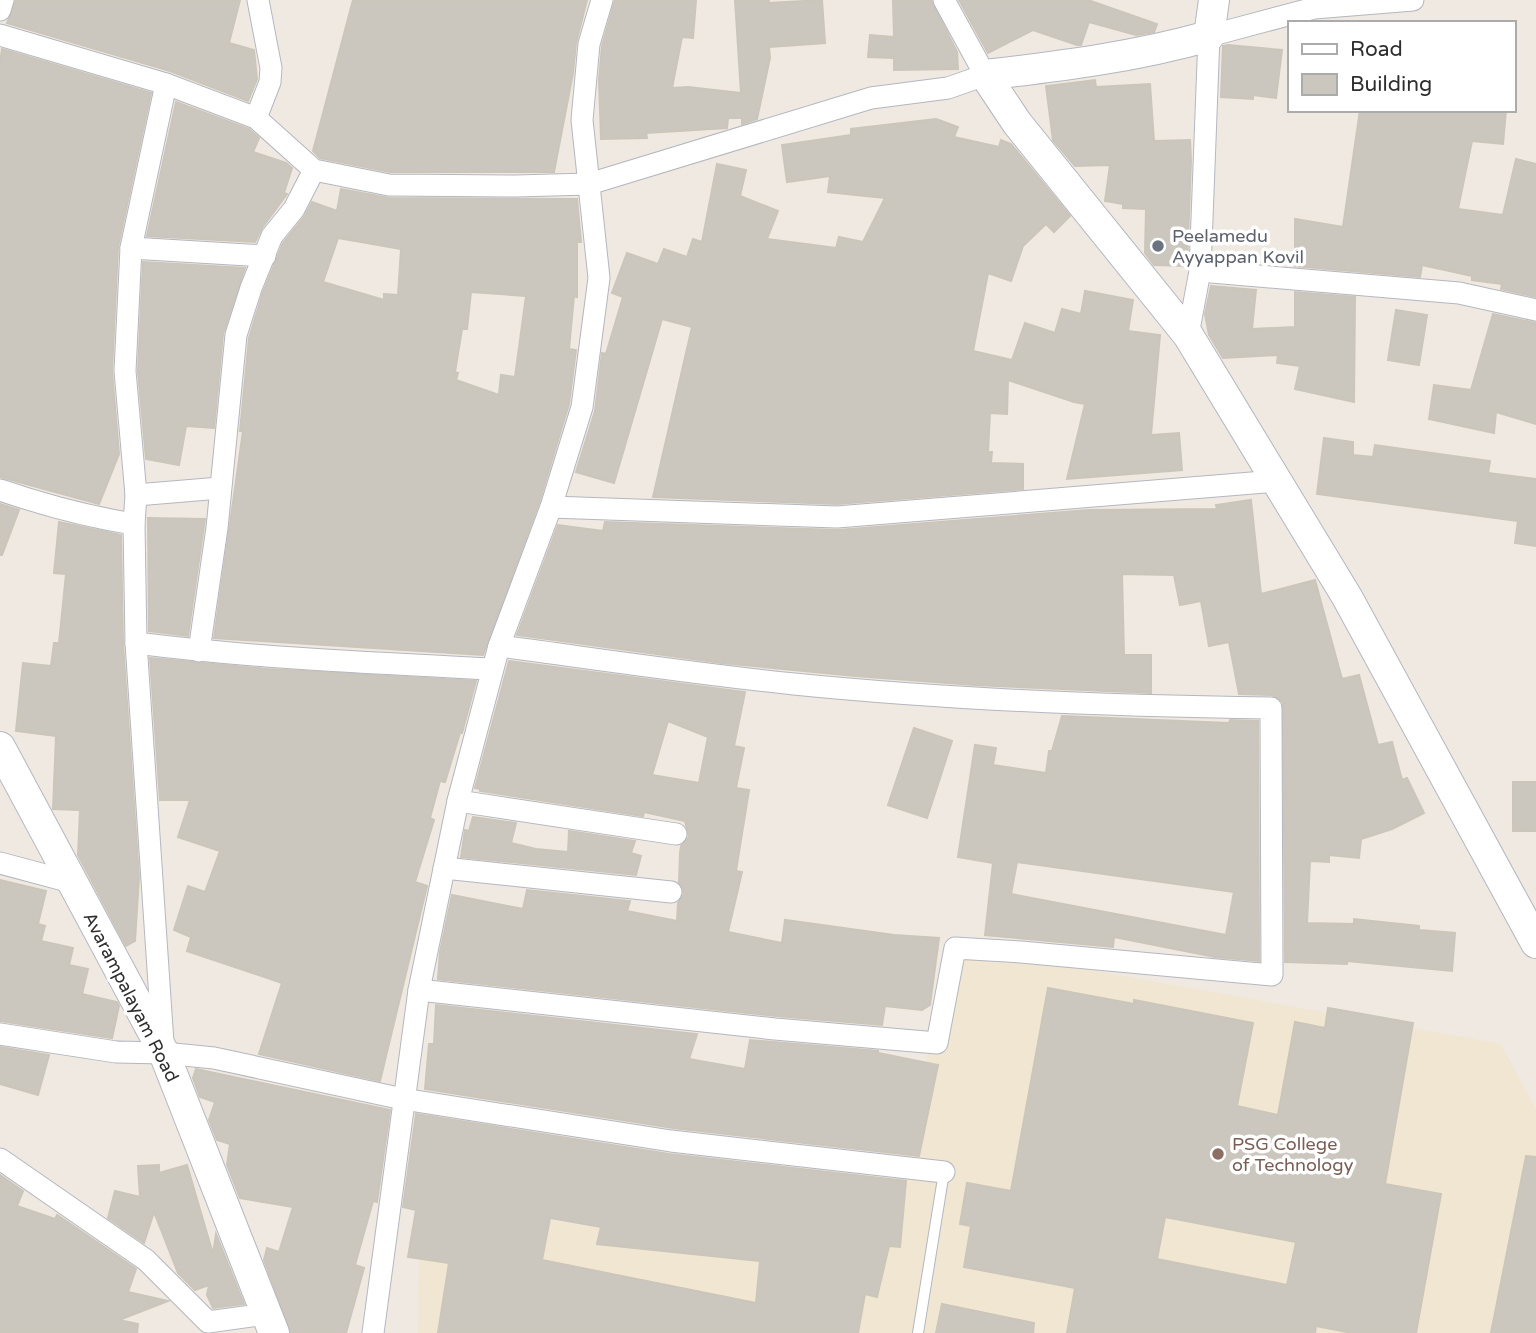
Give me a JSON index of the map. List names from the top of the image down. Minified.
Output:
{"streets":{"street":["Avarampalayam Road"]},"places":["Peelamedu Ayyappan Kovil","PSG College of Technology"],"legend":["Road","Building"]}
